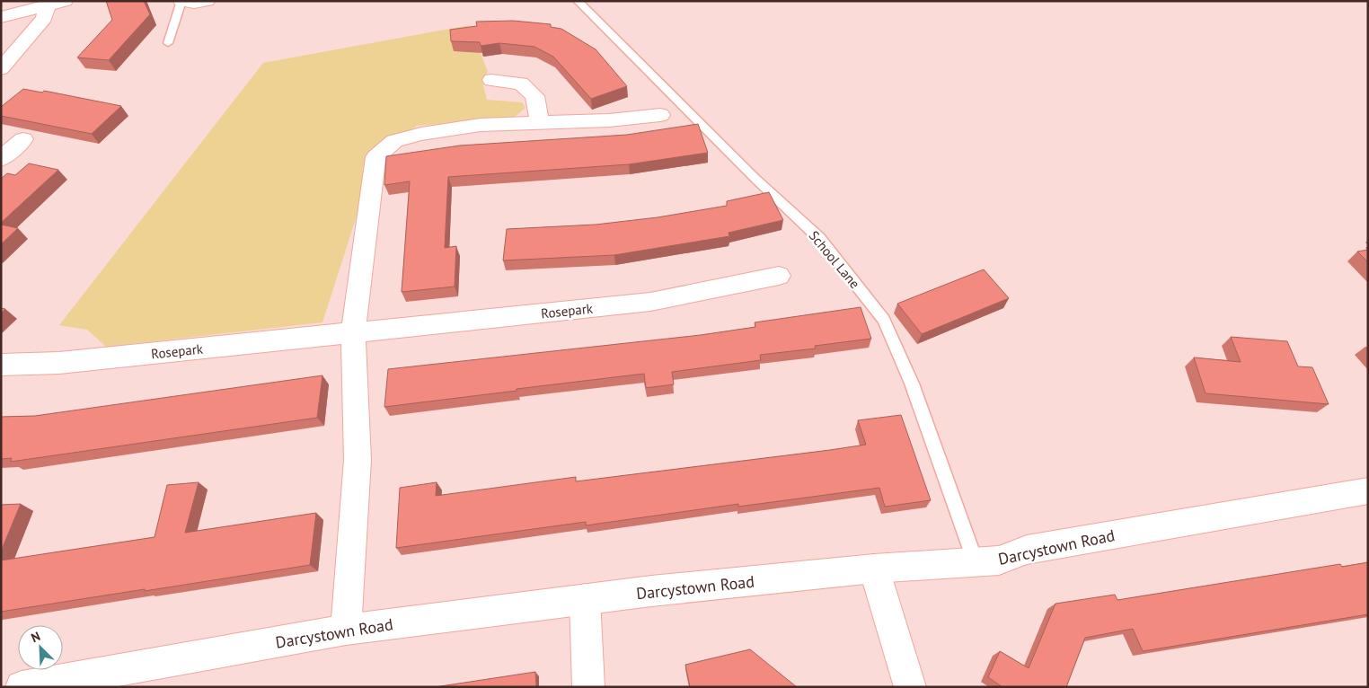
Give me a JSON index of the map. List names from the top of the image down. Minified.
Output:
{"streets":{"street":["Rosepark","Darcystown Road"],"lane":["School Lane"]},"crossings":[["School Lane","Darcystown Road"]],"north":"top left"}
